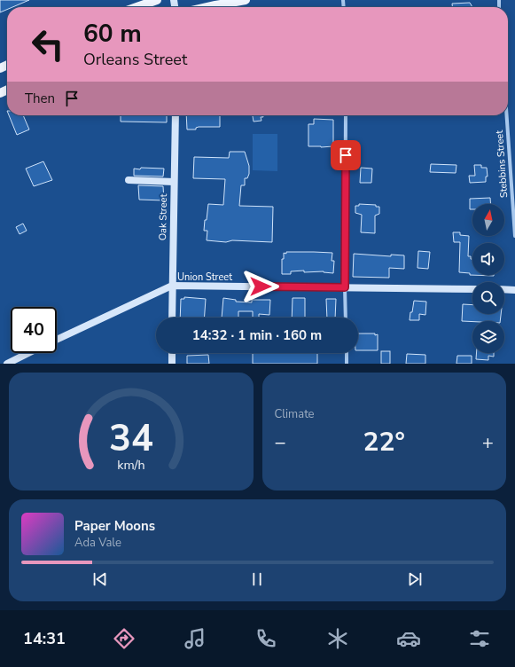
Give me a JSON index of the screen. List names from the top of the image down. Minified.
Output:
{"streets":{"street":["Stebbins Street","Oak Street","Union Street"]},"crossings":[["Oak Street","Union Street"]],"north":"top","page":{"turn":["60 m","Orleans Street"],"then":"Then","limit":"40","trip":"14:32 · 1 min · 160 m","tile":"Climate","heat":["−","22°","+"],"song":["Paper Moons","Ada Vale"],"tabs":"14:31","gauge":["34","km/h"]}}
